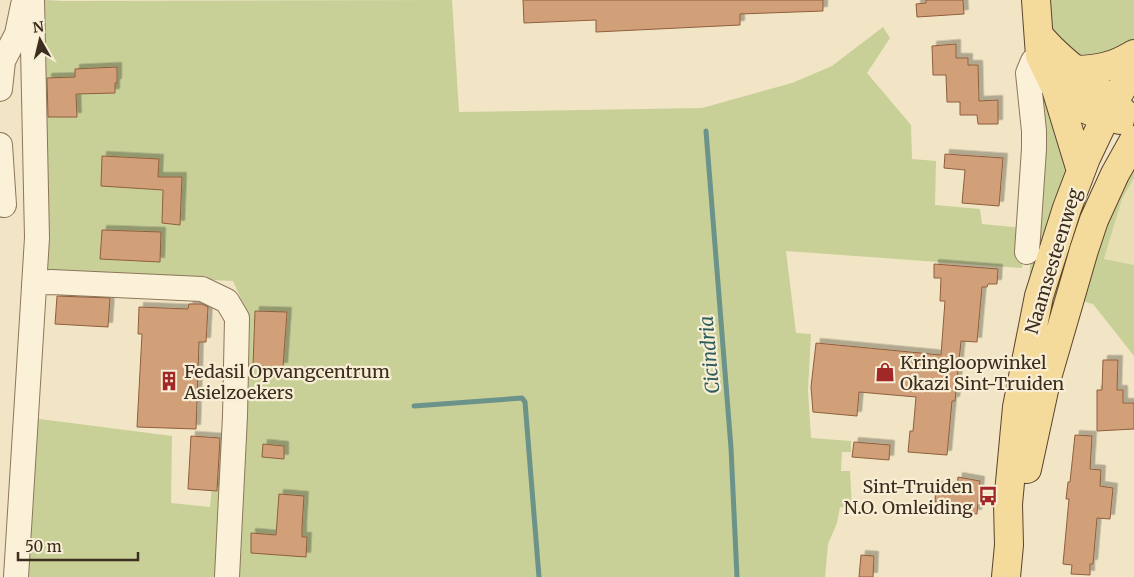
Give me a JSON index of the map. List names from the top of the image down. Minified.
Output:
{"streets":{"main road":["Naamsesteenweg"]},"water":["Cicindria"],"places":{"shop":["Kringloopwinkel Okazi Sint-Truiden"],"building":["Fedasil Opvangcentrum Asielzoekers"],"bus stop":["Sint-Truiden N.O. Omleiding"]},"scale_bar":"50 m","north":"top"}
